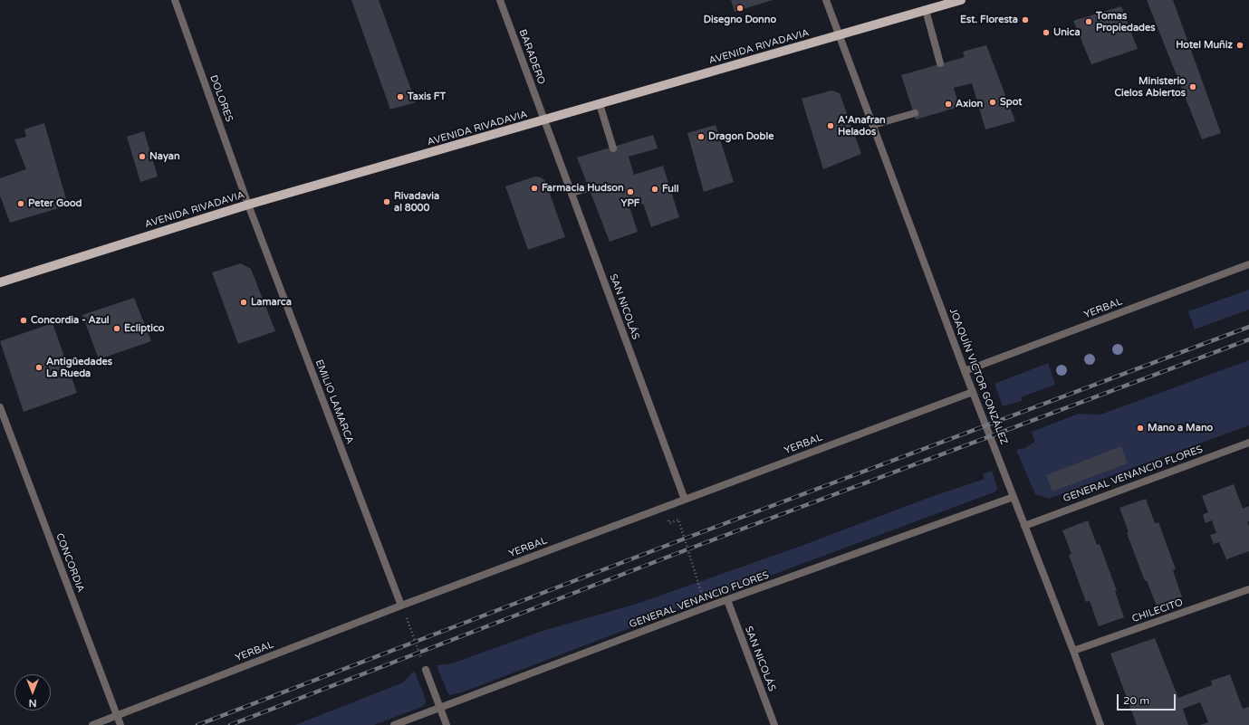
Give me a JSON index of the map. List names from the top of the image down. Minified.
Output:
{"streets":{"main road":["AVENIDA RIVADAVIA"],"street":["BARADERO","DOLORES","SAN NICOLÁS","YERBAL","JOAQUÍN VICTOR GONZÁLEZ","EMILIO LAMARCA","GENERAL VENANCIO FLORES","CONCORDIA","CHILECITO"]},"crossings":[["AVENIDA RIVADAVIA","BARADERO"],["AVENIDA RIVADAVIA","DOLORES"],["AVENIDA RIVADAVIA","SAN NICOLÁS"],["AVENIDA RIVADAVIA","JOAQUÍN VICTOR GONZÁLEZ"],["AVENIDA RIVADAVIA","EMILIO LAMARCA"],["BARADERO","SAN NICOLÁS"],["DOLORES","EMILIO LAMARCA"],["SAN NICOLÁS","YERBAL"],["SAN NICOLÁS","GENERAL VENANCIO FLORES"],["YERBAL","JOAQUÍN VICTOR GONZÁLEZ"],["YERBAL","EMILIO LAMARCA"],["YERBAL","CONCORDIA"],["JOAQUÍN VICTOR GONZÁLEZ","GENERAL VENANCIO FLORES"],["JOAQUÍN VICTOR GONZÁLEZ","CHILECITO"]],"places":["Disegno Donno","Est. Floresta","Tomas Propiedades","Unica","Hotel Muñiz","Ministerio Cielos Abiertos","Taxis FT","Spot","Axion","A'Anafran Helados","Dragon Doble","Nayan","Farmacia Hudson","Full","YPF","Rivadavia al 8000","Peter Good","Lamarca","Concordia - Azul","Ecliptico","Antigüedades La Rueda","Mano a Mano"],"scale_bar":"20 m","north":"bottom"}
